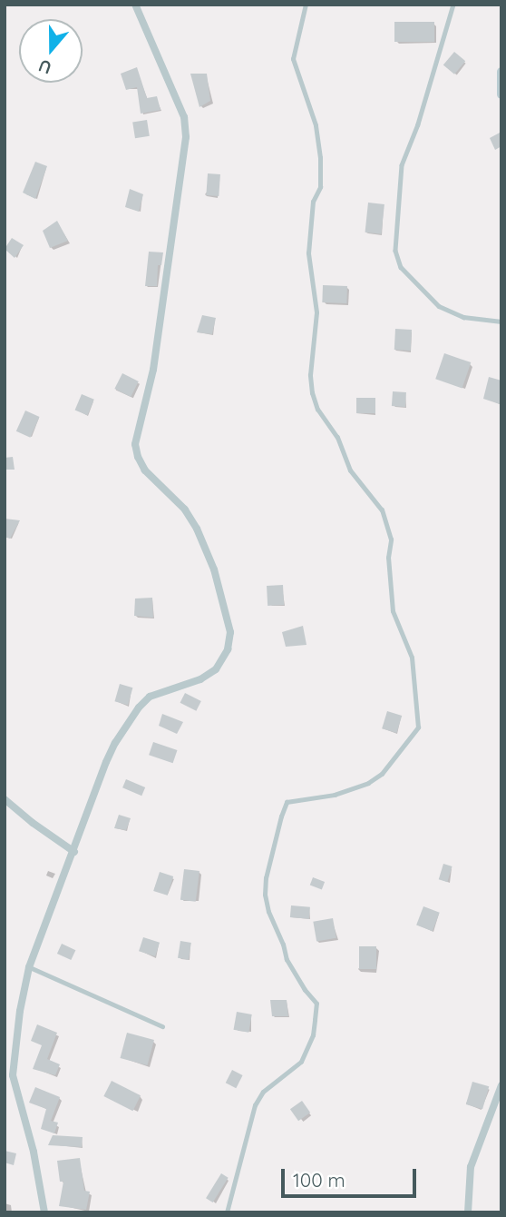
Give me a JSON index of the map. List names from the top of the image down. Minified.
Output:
{"scale_bar":"100 m","north":"bottom"}
